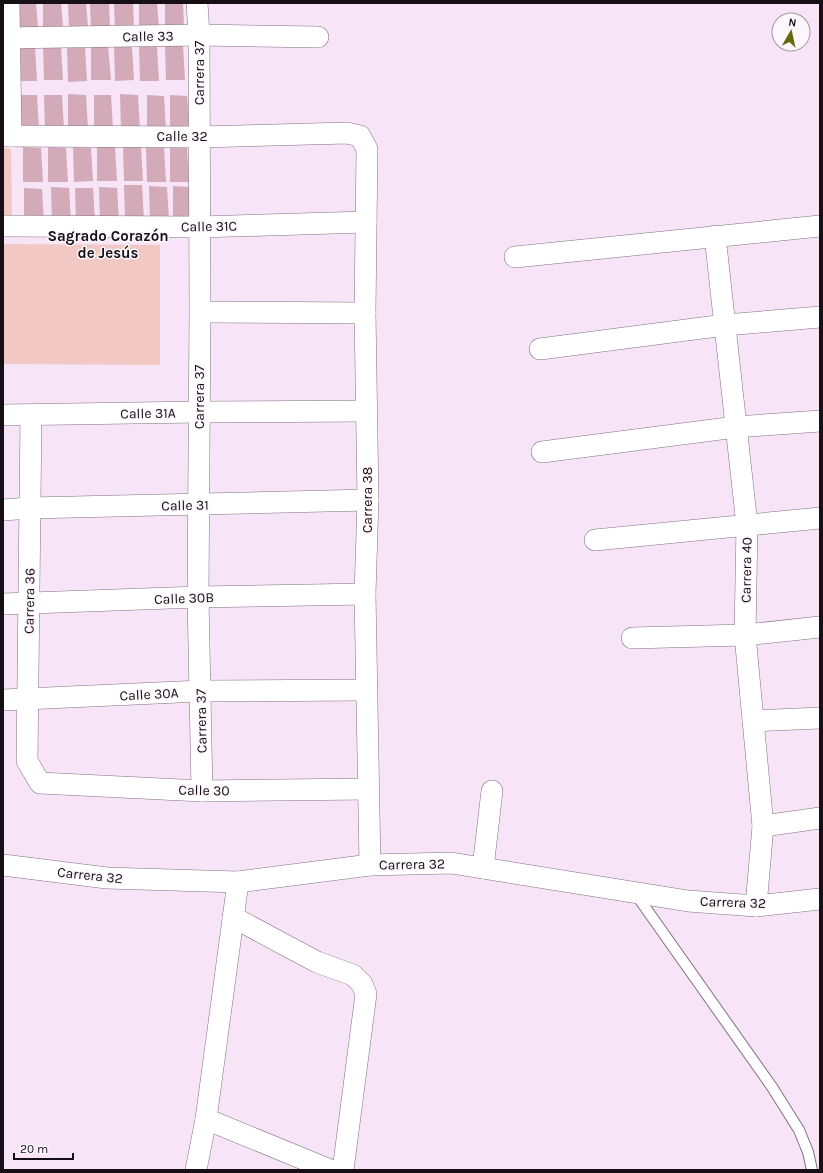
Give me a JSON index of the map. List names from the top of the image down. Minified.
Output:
{"streets":{"street":["Calle 33","Carrera 37","Calle 32","Calle 31C","Calle 31A","Carrera 38","Calle 31","Carrera 40","Calle 30B","Carrera 36","Calle 30A","Calle 30","Carrera 32"]},"crossings":[["Calle 33","Carrera 37"],["Carrera 37","Calle 32"],["Carrera 37","Calle 31C"],["Carrera 37","Calle 31A"],["Carrera 37","Calle 31"],["Carrera 37","Calle 30B"],["Carrera 37","Calle 30A"],["Carrera 37","Calle 30"],["Calle 32","Carrera 38"],["Calle 31C","Carrera 38"],["Calle 31A","Carrera 38"],["Calle 31A","Carrera 36"],["Carrera 38","Calle 31"],["Carrera 38","Calle 30B"],["Carrera 38","Calle 30A"],["Carrera 38","Calle 30"],["Carrera 38","Carrera 32"],["Calle 31","Carrera 36"],["Carrera 40","Carrera 32"],["Calle 30B","Carrera 36"],["Carrera 36","Calle 30A"],["Carrera 36","Calle 30"]],"districts":["Sagrado Corazón de Jesús"],"scale_bar":"20 m","north":"top"}
